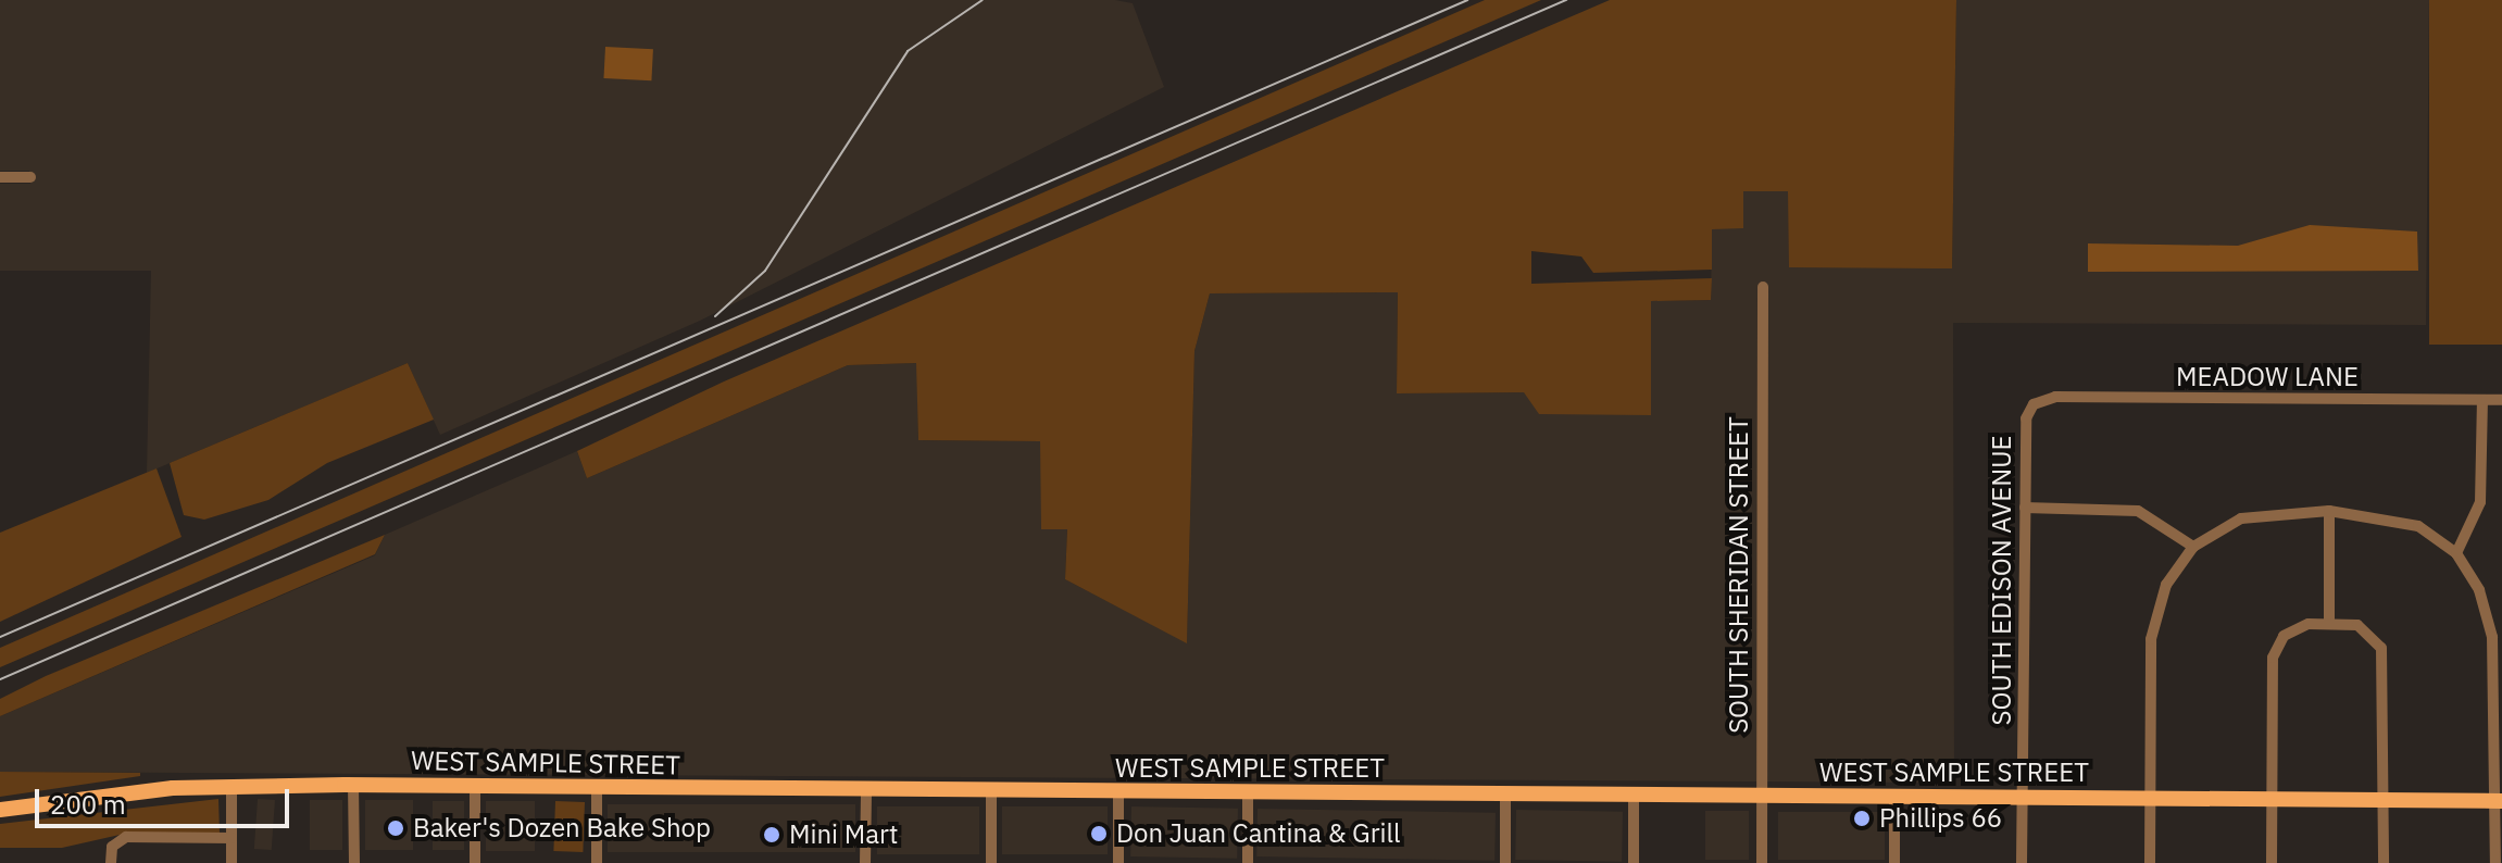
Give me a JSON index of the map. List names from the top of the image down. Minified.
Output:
{"streets":{"main road":["WEST SAMPLE STREET"],"street":["MEADOW LANE","SOUTH SHERIDAN STREET","SOUTH EDISON AVENUE"]},"crossings":[["MEADOW LANE","SOUTH EDISON AVENUE"],["SOUTH SHERIDAN STREET","WEST SAMPLE STREET"],["SOUTH EDISON AVENUE","WEST SAMPLE STREET"]],"places":["Phillips 66","Baker's Dozen Bake Shop","Don Juan Cantina & Grill","Mini Mart"],"scale_bar":"200 m"}
